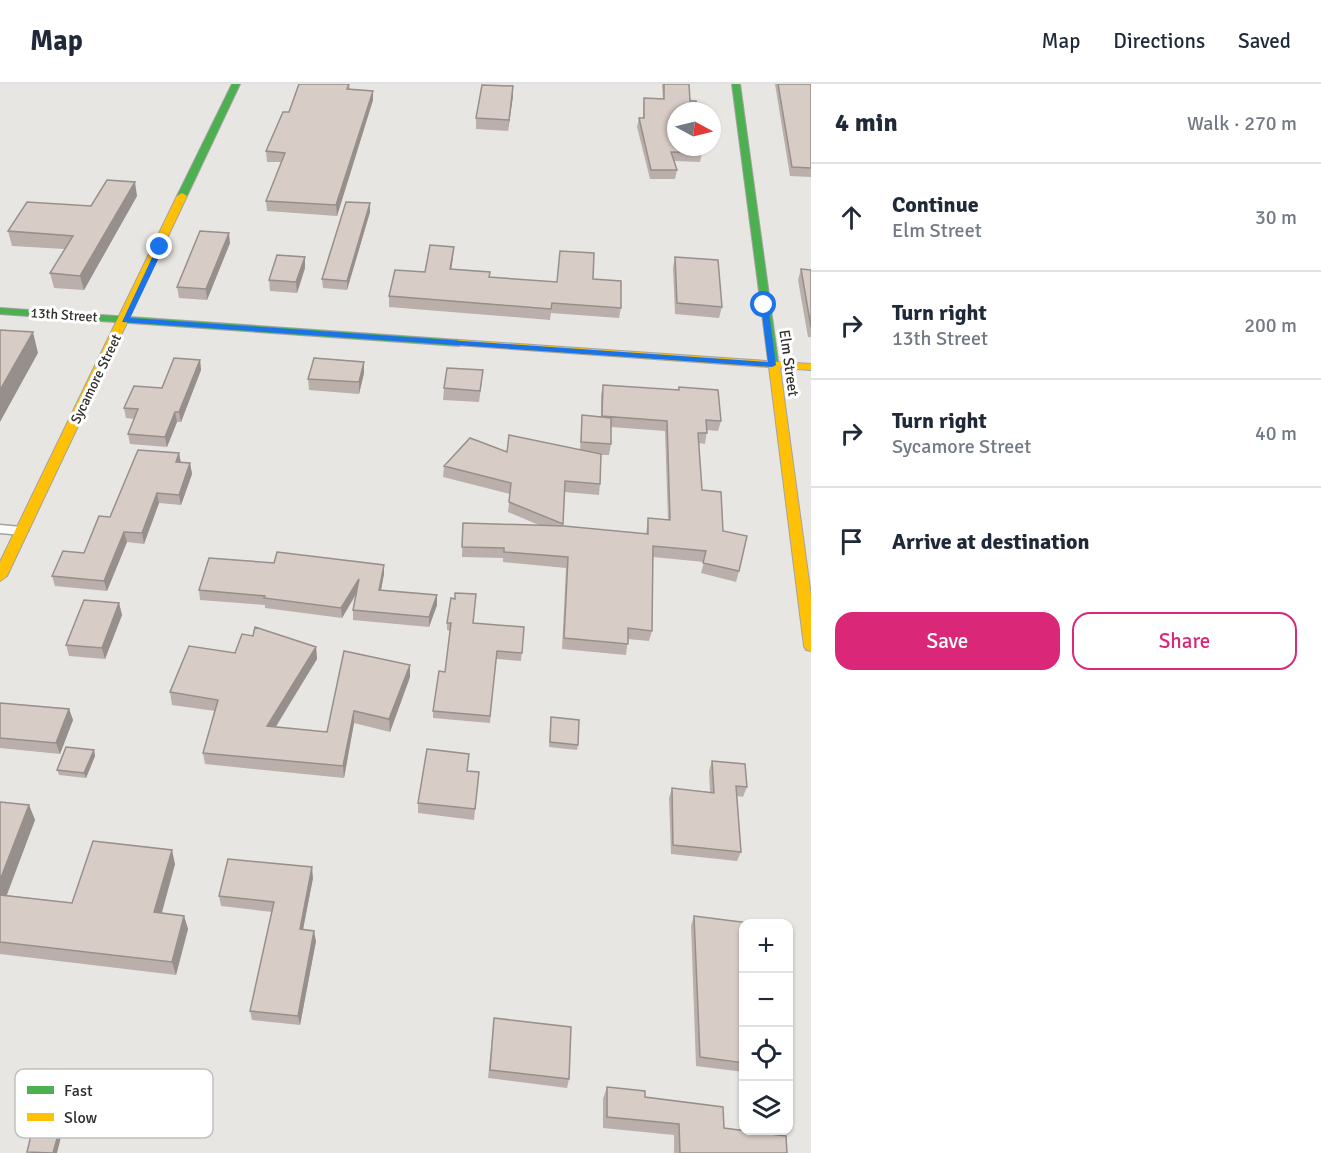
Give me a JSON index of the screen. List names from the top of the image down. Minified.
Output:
{"streets":{"main road":["13th Street","Elm Street","Sycamore Street"]},"crossings":[["13th Street","Elm Street"],["13th Street","Sycamore Street"]],"legend":["Fast","Slow"],"north":"right","page":{"header":"Map","nav":["Map","Directions","Saved"],"heading":["4 min","Walk · 270 m"],"list":[["Continue","Elm Street","30 m"],["Turn right","13th Street","200 m"],["Turn right","Sycamore Street","40 m"],"Arrive at destination"],"buttons":["Save","Share"],"map_buttons":["+","−"]}}
